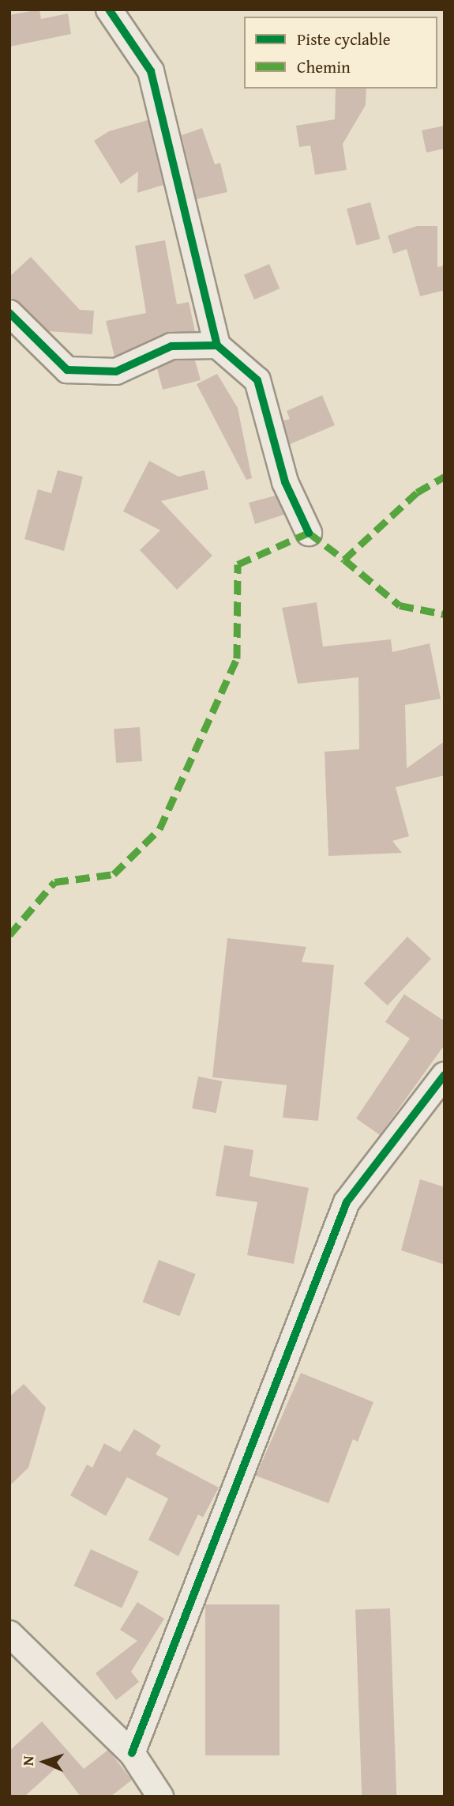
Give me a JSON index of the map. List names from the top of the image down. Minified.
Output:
{"legend":["Piste cyclable","Chemin"],"north":"left"}
